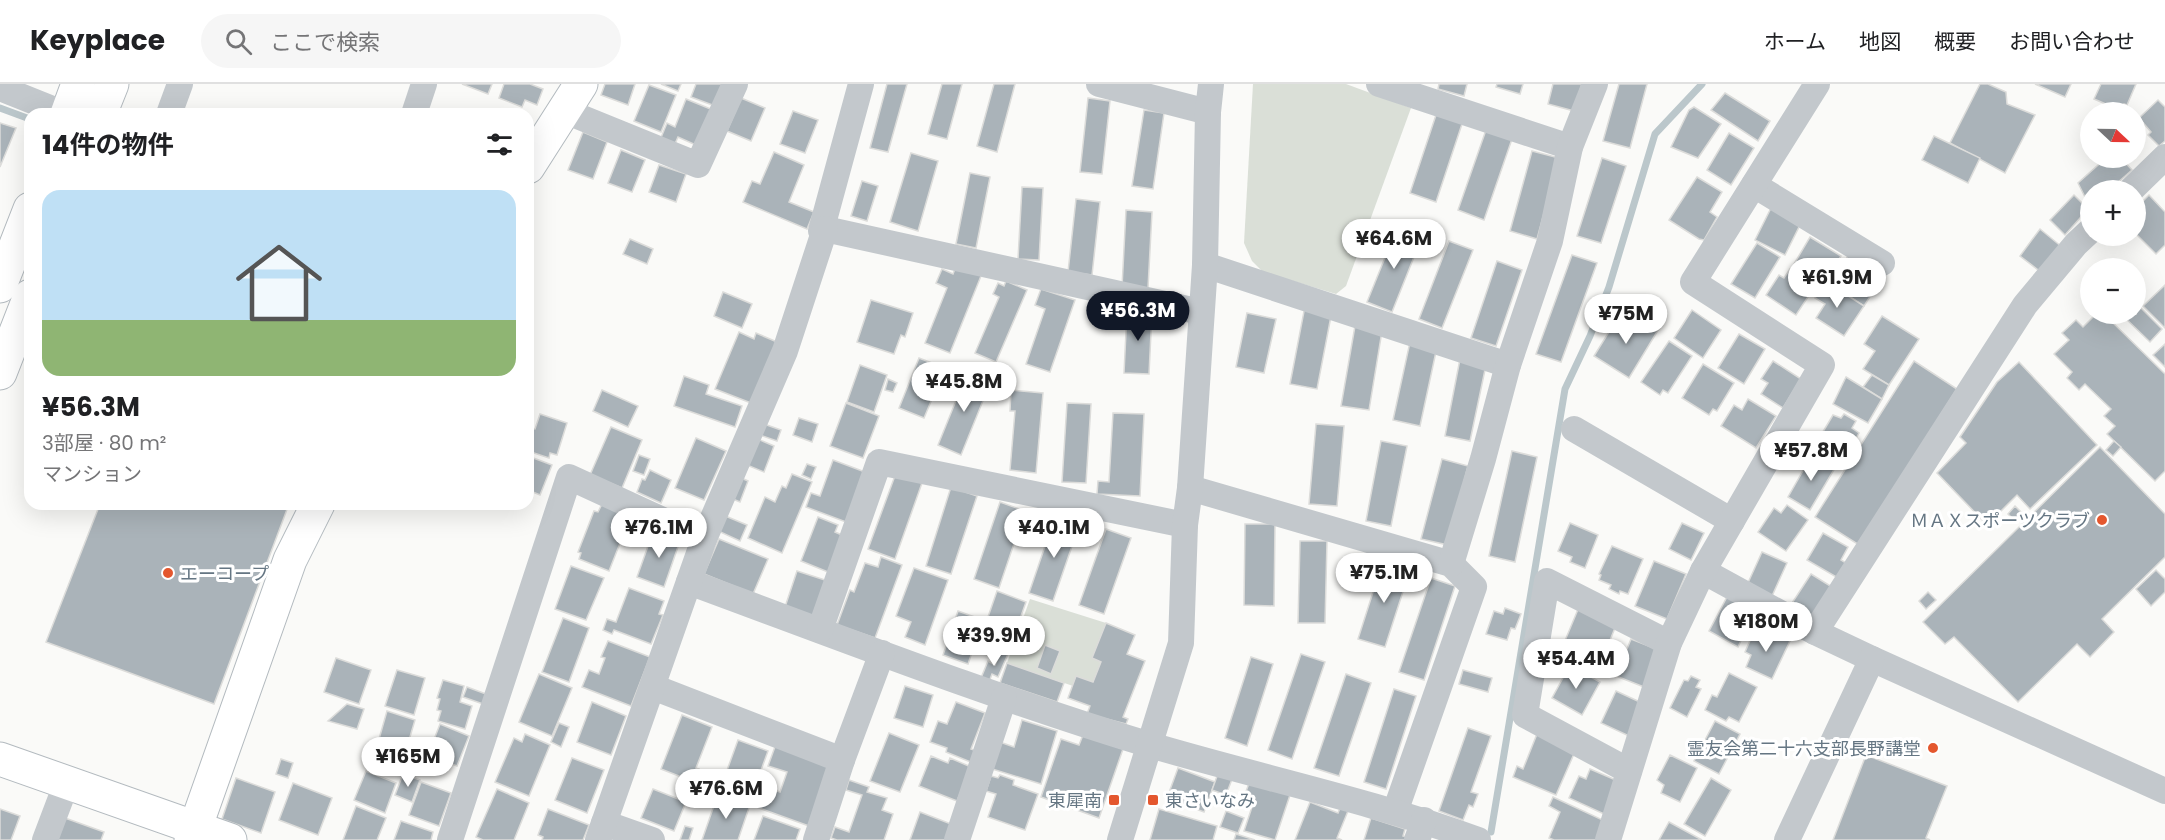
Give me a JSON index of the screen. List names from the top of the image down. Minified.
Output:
{"places":{"other":["ＭＡＸスポーツクラブ","エーコープ","霊友会第二十六支部長野講堂"],"transit":["東犀南","東さいなみ"]},"north":"right","page":{"header":"Keyplace","search":"ここで検索","nav":["ホーム","地図","概要","お問い合わせ"],"map_buttons":["+","−"],"heading":"14件の物件","list":[{"name":"¥56.3M","note":"3部屋 · 80 m² · マンション"}],"price":["¥64.6M","¥61.9M","¥56.3M","¥75M","¥45.8M","¥57.8M","¥76.1M","¥40.1M","¥75.1M","¥180M","¥39.9M","¥54.4M","¥165M","¥76.6M"]}}
